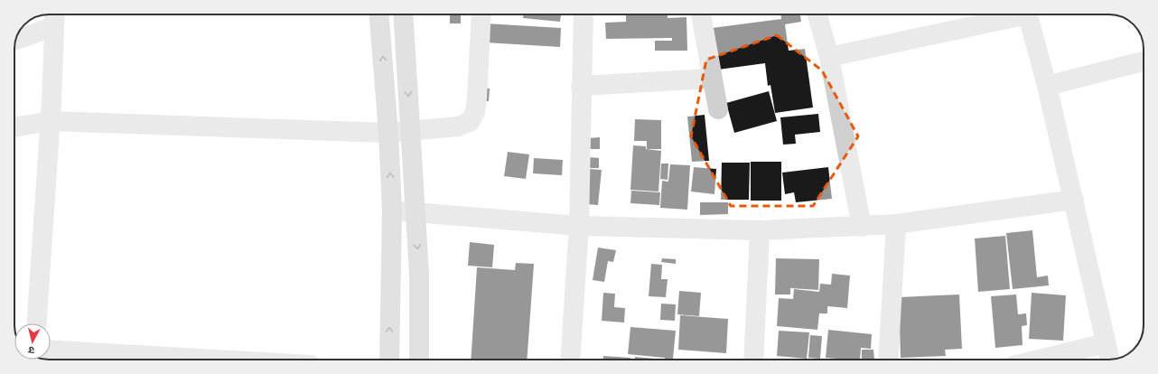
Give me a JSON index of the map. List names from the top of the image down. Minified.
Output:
{"north":"bottom"}
